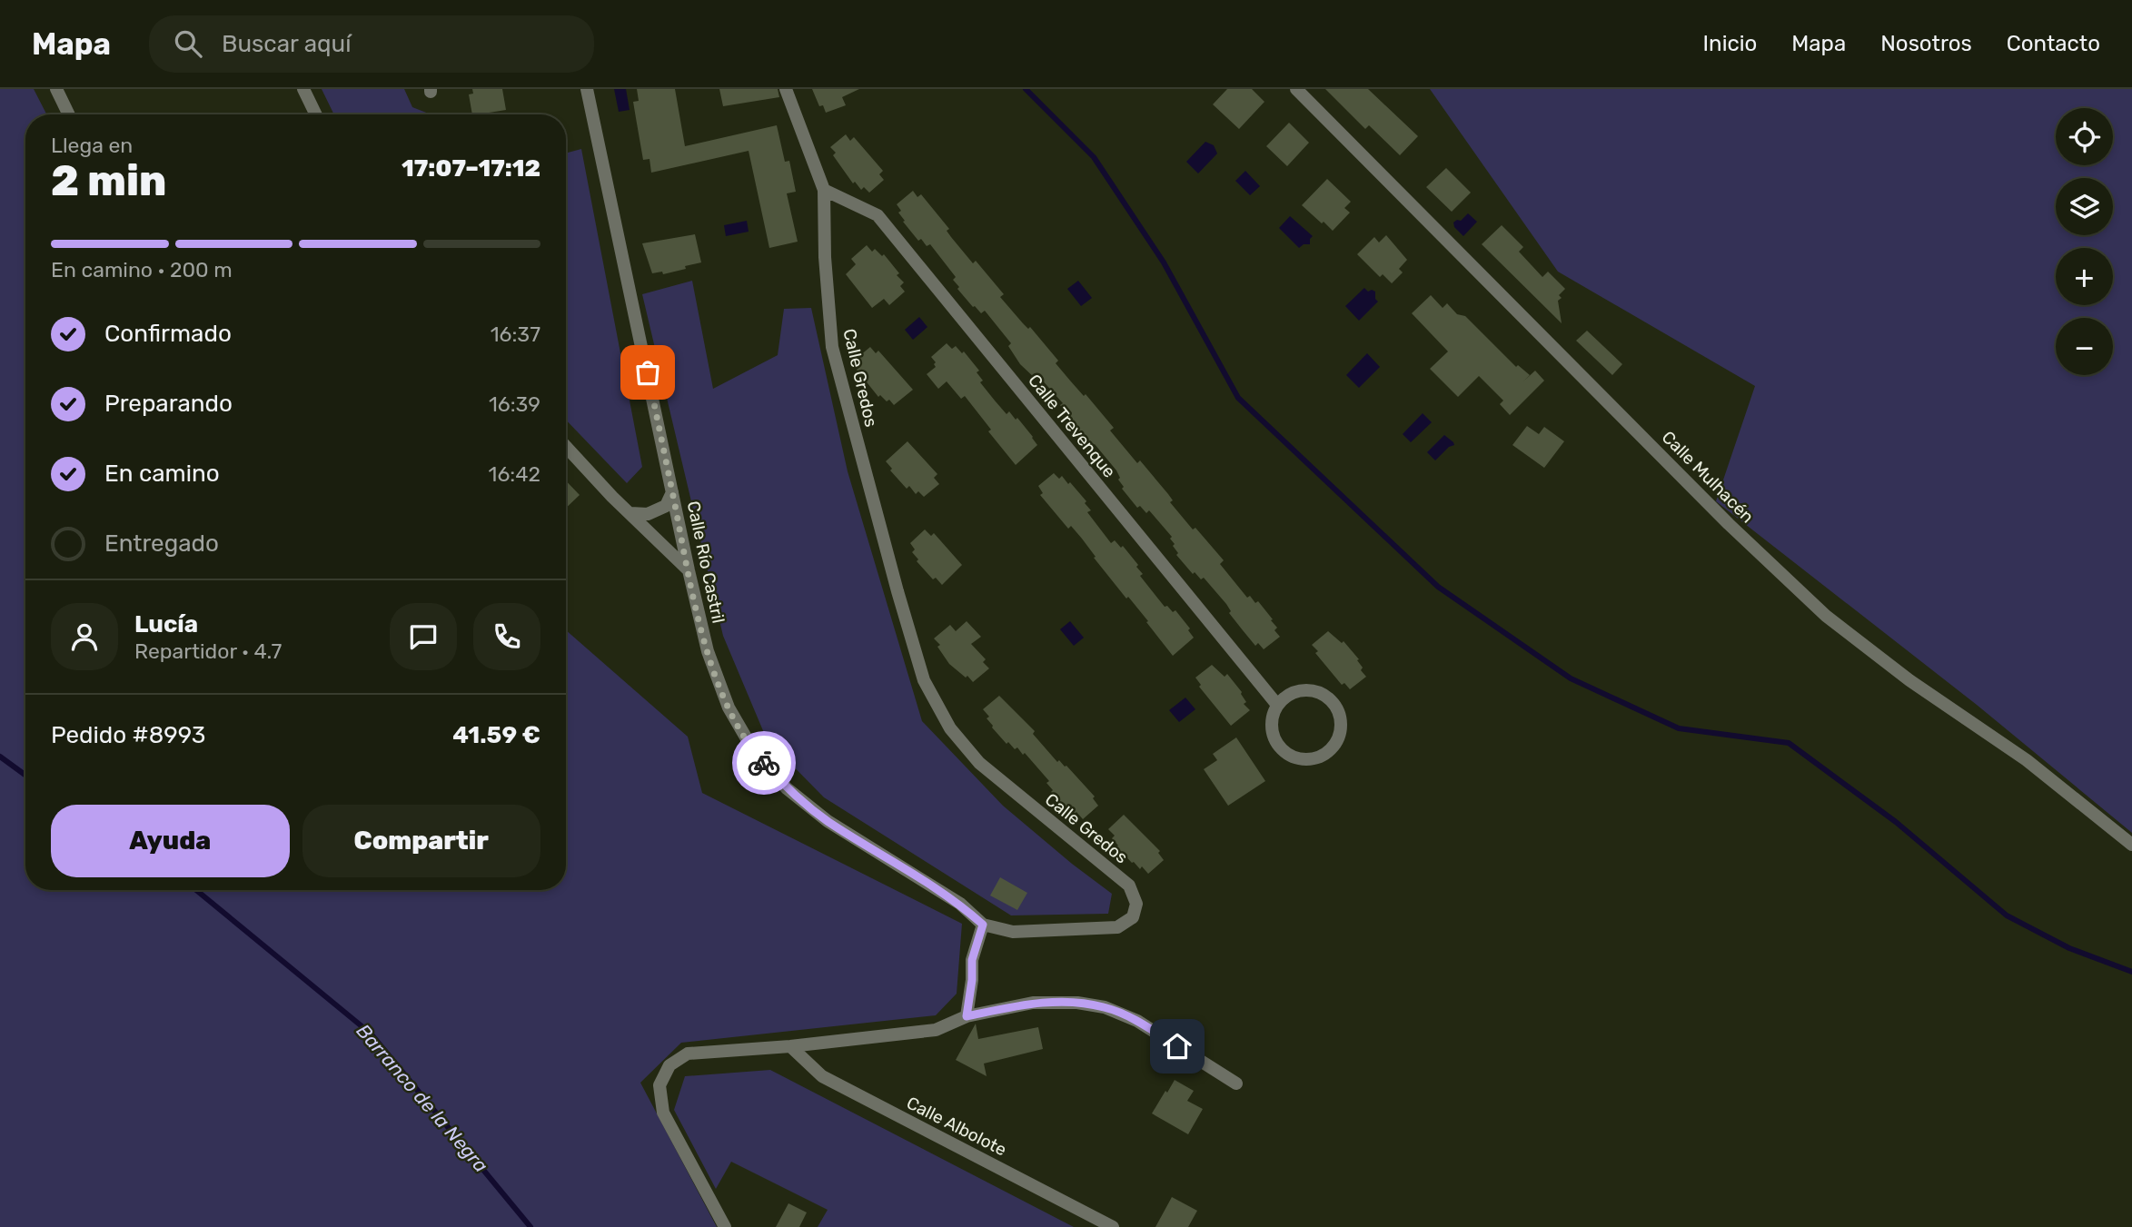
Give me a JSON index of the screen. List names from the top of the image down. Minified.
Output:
{"streets":{"street":["Calle Gredos","Calle Trevenque","Calle Mulhacén","Calle Río Castril","Calle Albolote"]},"crossings":[["Calle Gredos","Calle Trevenque"],["Calle Gredos","Calle Río Castril"]],"water":["Barranco de la Negra"],"page":{"header":"Mapa","search":"Buscar aquí","nav":["Inicio","Mapa","Nosotros","Contacto"],"map_buttons":["+","−"],"heading":["2 min","Llega en","17:07–17:12"],"panel":["Lucía","Repartidor · 4.7","Pedido #8993","41.59 €"],"bar":"En camino · 200 m","list":[["Confirmado","16:37"],["Preparando","16:39"],["En camino","16:42"],"Entregado"],"buttons":["Ayuda","Compartir"]}}
